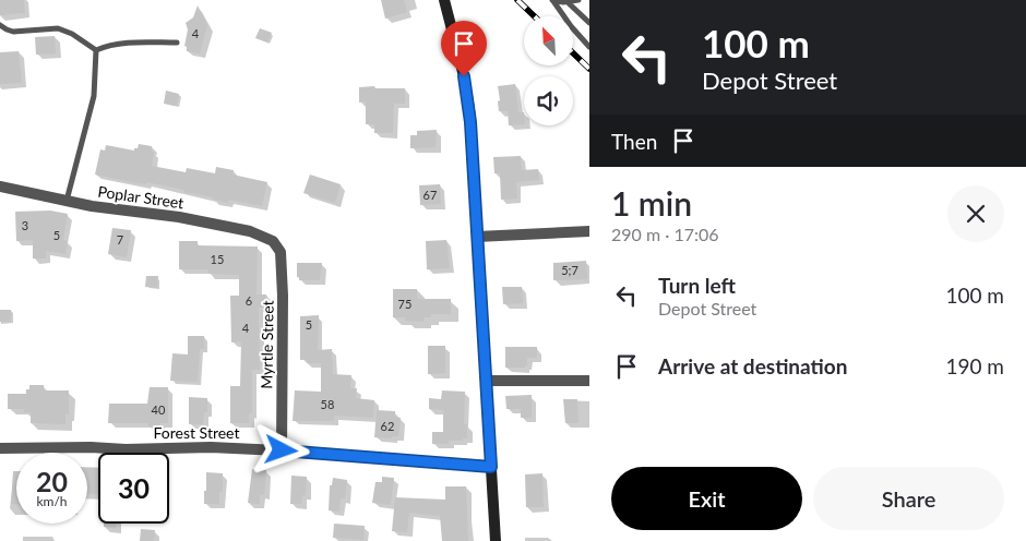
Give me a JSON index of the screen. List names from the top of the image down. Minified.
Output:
{"streets":{"street":["Poplar Street","Myrtle Street","Forest Street"]},"crossings":[["Poplar Street","Myrtle Street"],["Myrtle Street","Forest Street"]],"house_numbers":["4","67","3","5","7","15","5;7","6","75","5","4","58","40","62"],"north":"top left","page":{"turn":["100 m","Depot Street"],"then":"Then","heading":["1 min","290 m · 17:06"],"list":[{"name":"Turn left","note":"Depot Street","value":"100 m"},{"name":"Arrive at destination","value":"190 m"}],"speed":"20 km/h","limit":"30","buttons":["Exit","Share"]}}
